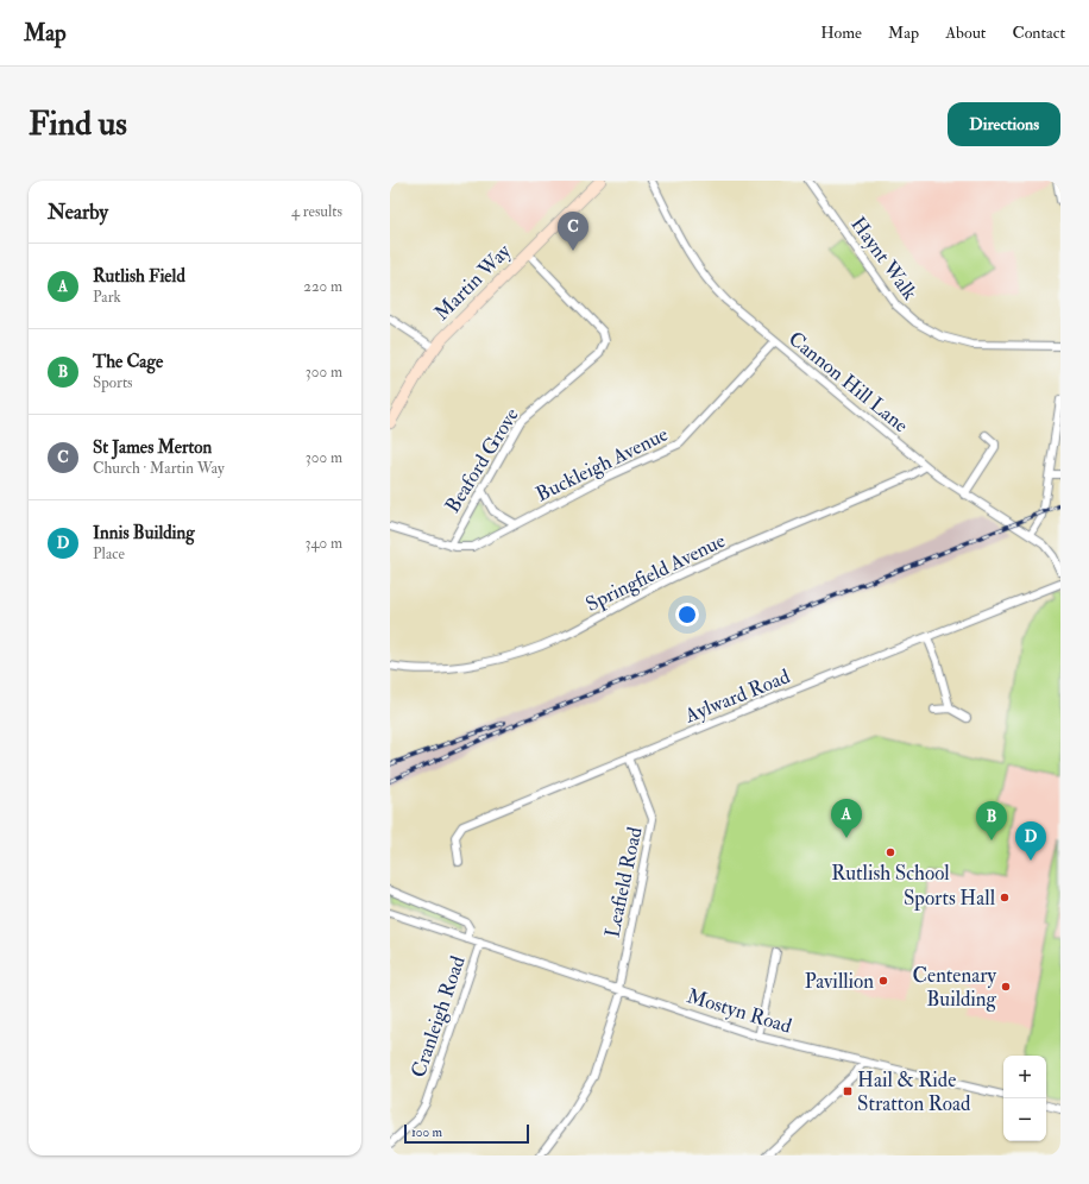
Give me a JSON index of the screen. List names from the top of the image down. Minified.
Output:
{"streets":{"main road":["Martin Way"],"street":["Haynt Walk","Cannon Hill Lane","Beaford Grove","Buckleigh Avenue","Springfield Avenue","Aylward Road","Leafield Road","Mostyn Road","Cranleigh Road"]},"crossings":[["Martin Way","Beaford Grove"],["Cannon Hill Lane","Buckleigh Avenue"],["Cannon Hill Lane","Springfield Avenue"],["Beaford Grove","Buckleigh Avenue"],["Aylward Road","Leafield Road"],["Leafield Road","Mostyn Road"],["Mostyn Road","Cranleigh Road"]],"places":{"other":["Rutlish School","Sports Hall","Pavillion","Centenary Building"],"transit":["Hail & Ride Stratton Road"]},"scale_bar":"100 m","page":{"header":"Map","nav":["Home","Map","About","Contact"],"buttons":"Directions","title":"Find us","heading":["Nearby","4 results"],"pins":["C","A","B","D"],"list":[{"mark":"A","name":"Rutlish Field","note":"Park","value":"220 m"},{"mark":"B","name":"The Cage","note":"Sports","value":"300 m"},{"mark":"C","name":"St James Merton","note":"Church · Martin Way","value":"300 m"},{"mark":"D","name":"Innis Building","note":"Place","value":"340 m"}],"map_buttons":["+","−"],"scale":"100 m"}}
